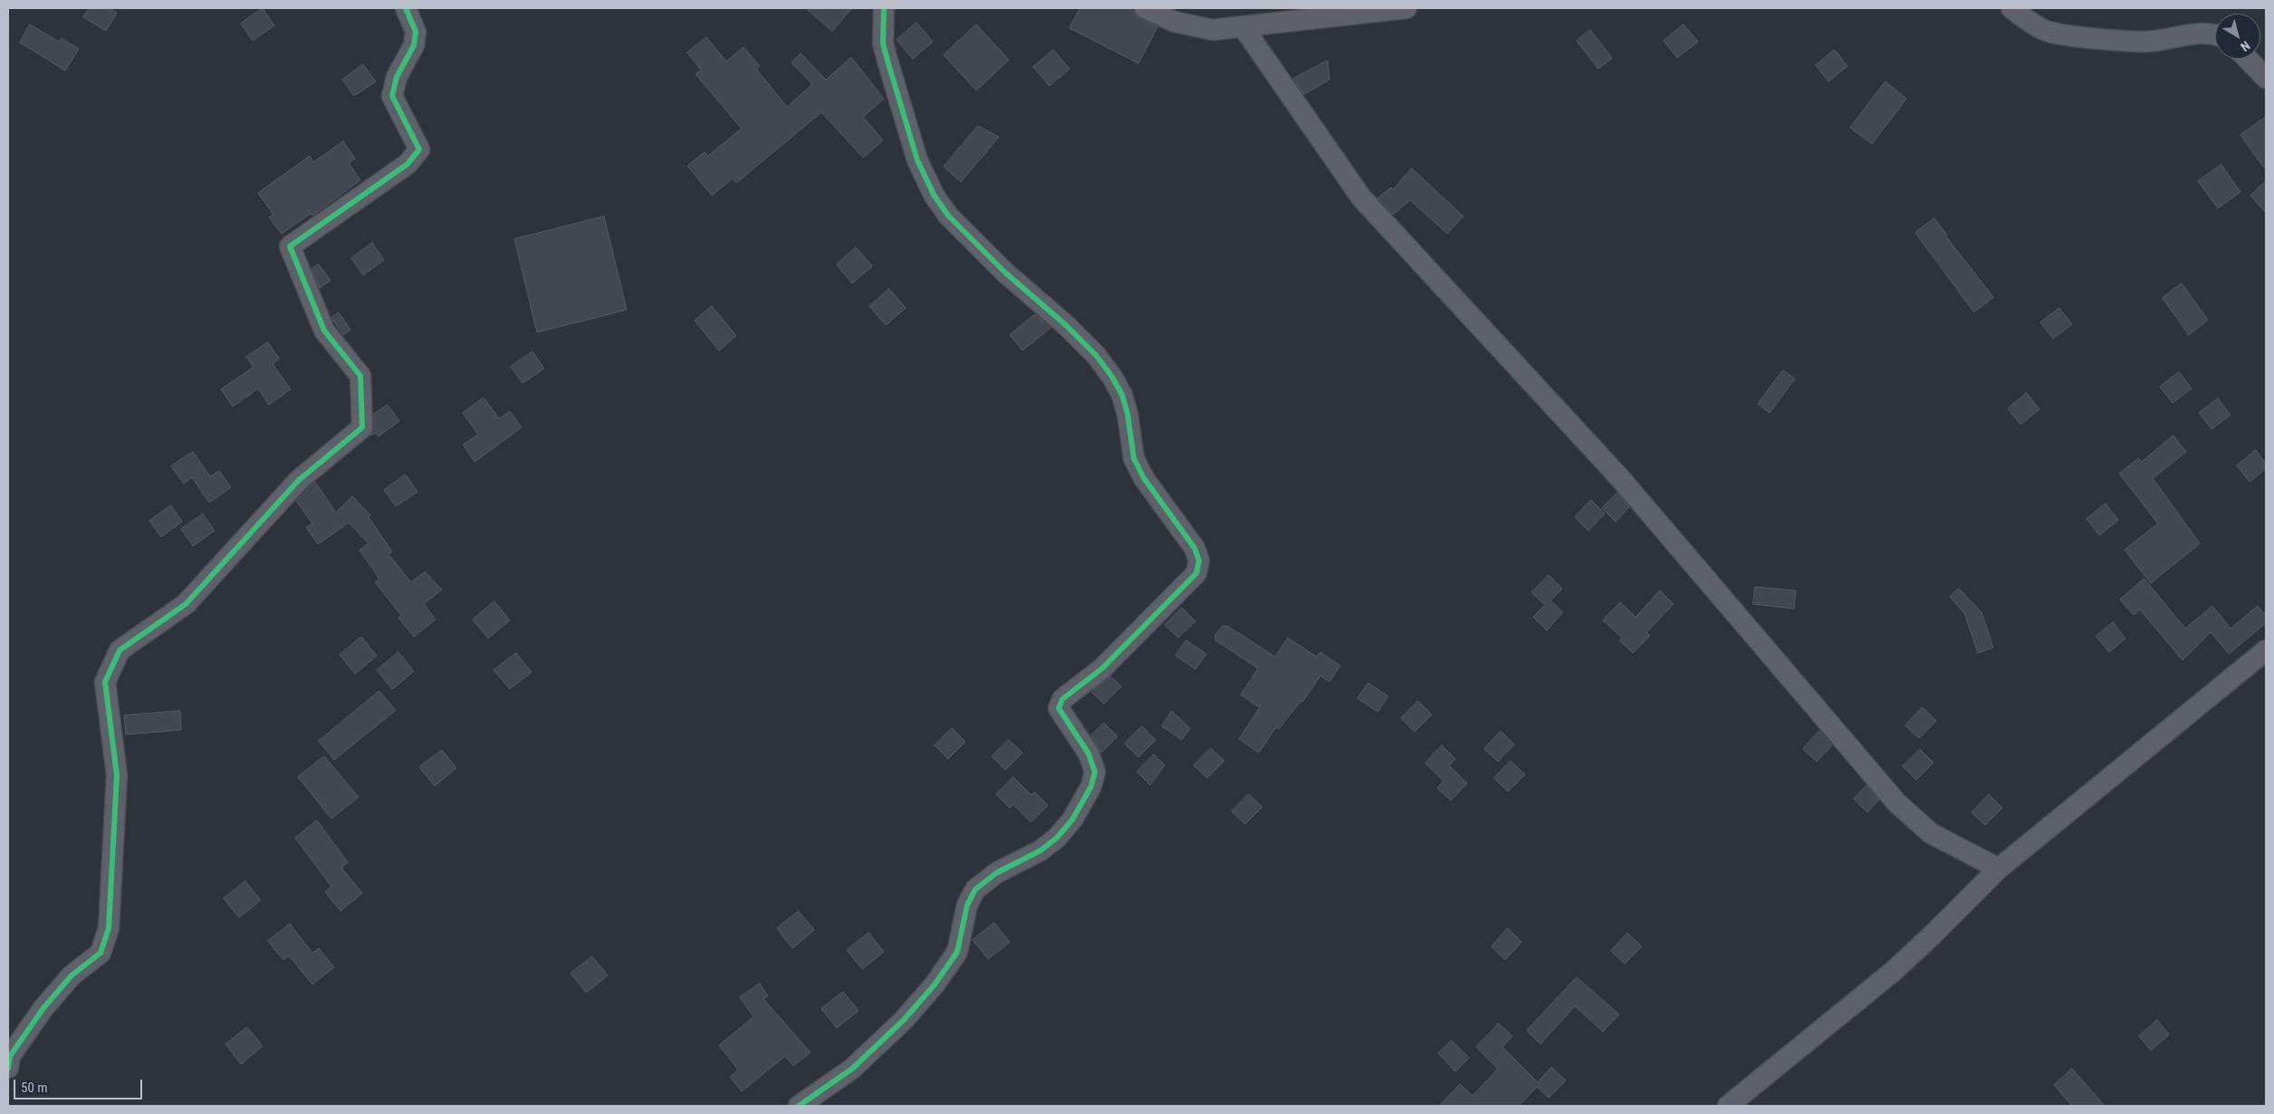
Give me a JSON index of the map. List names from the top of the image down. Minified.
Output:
{"scale_bar":"50 m","north":"bottom right"}
